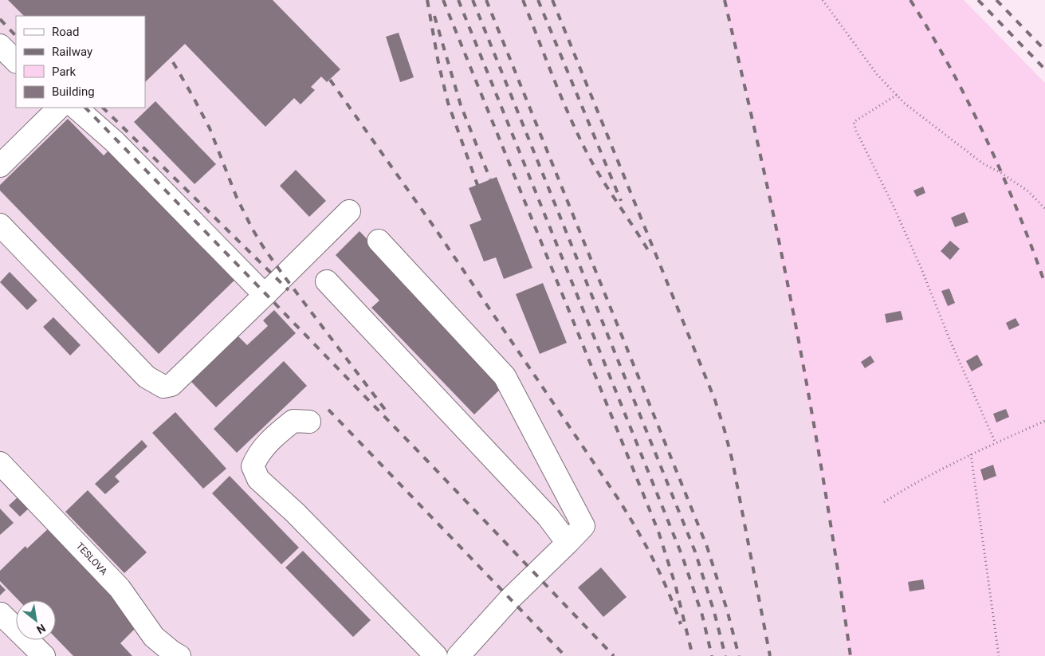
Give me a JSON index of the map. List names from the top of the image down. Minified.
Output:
{"streets":{"lane":["TESLOVA"]},"legend":["Road","Railway","Park","Building"],"north":"bottom right"}
